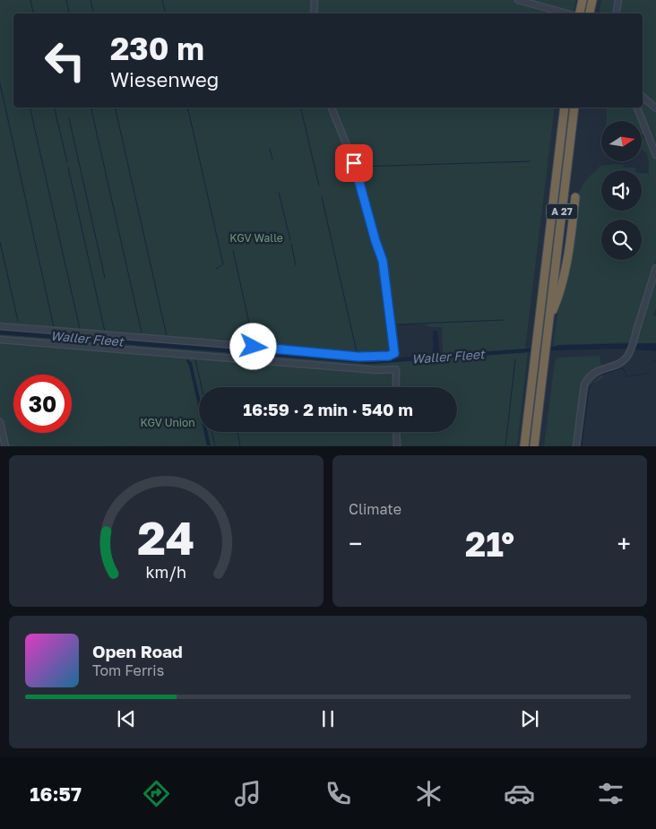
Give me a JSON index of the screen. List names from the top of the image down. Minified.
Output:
{"streets":{"highway":["A 27"]},"water":["Waller Fleet"],"parks":["KGV Walle","KGV Union"],"north":"right","page":{"turn":["230 m","Wiesenweg"],"limit":"30","trip":"16:59 · 2 min · 540 m","tile":"Climate","heat":["−","21°","+"],"song":["Open Road","Tom Ferris"],"tabs":"16:57","gauge":["24","km/h"]}}
